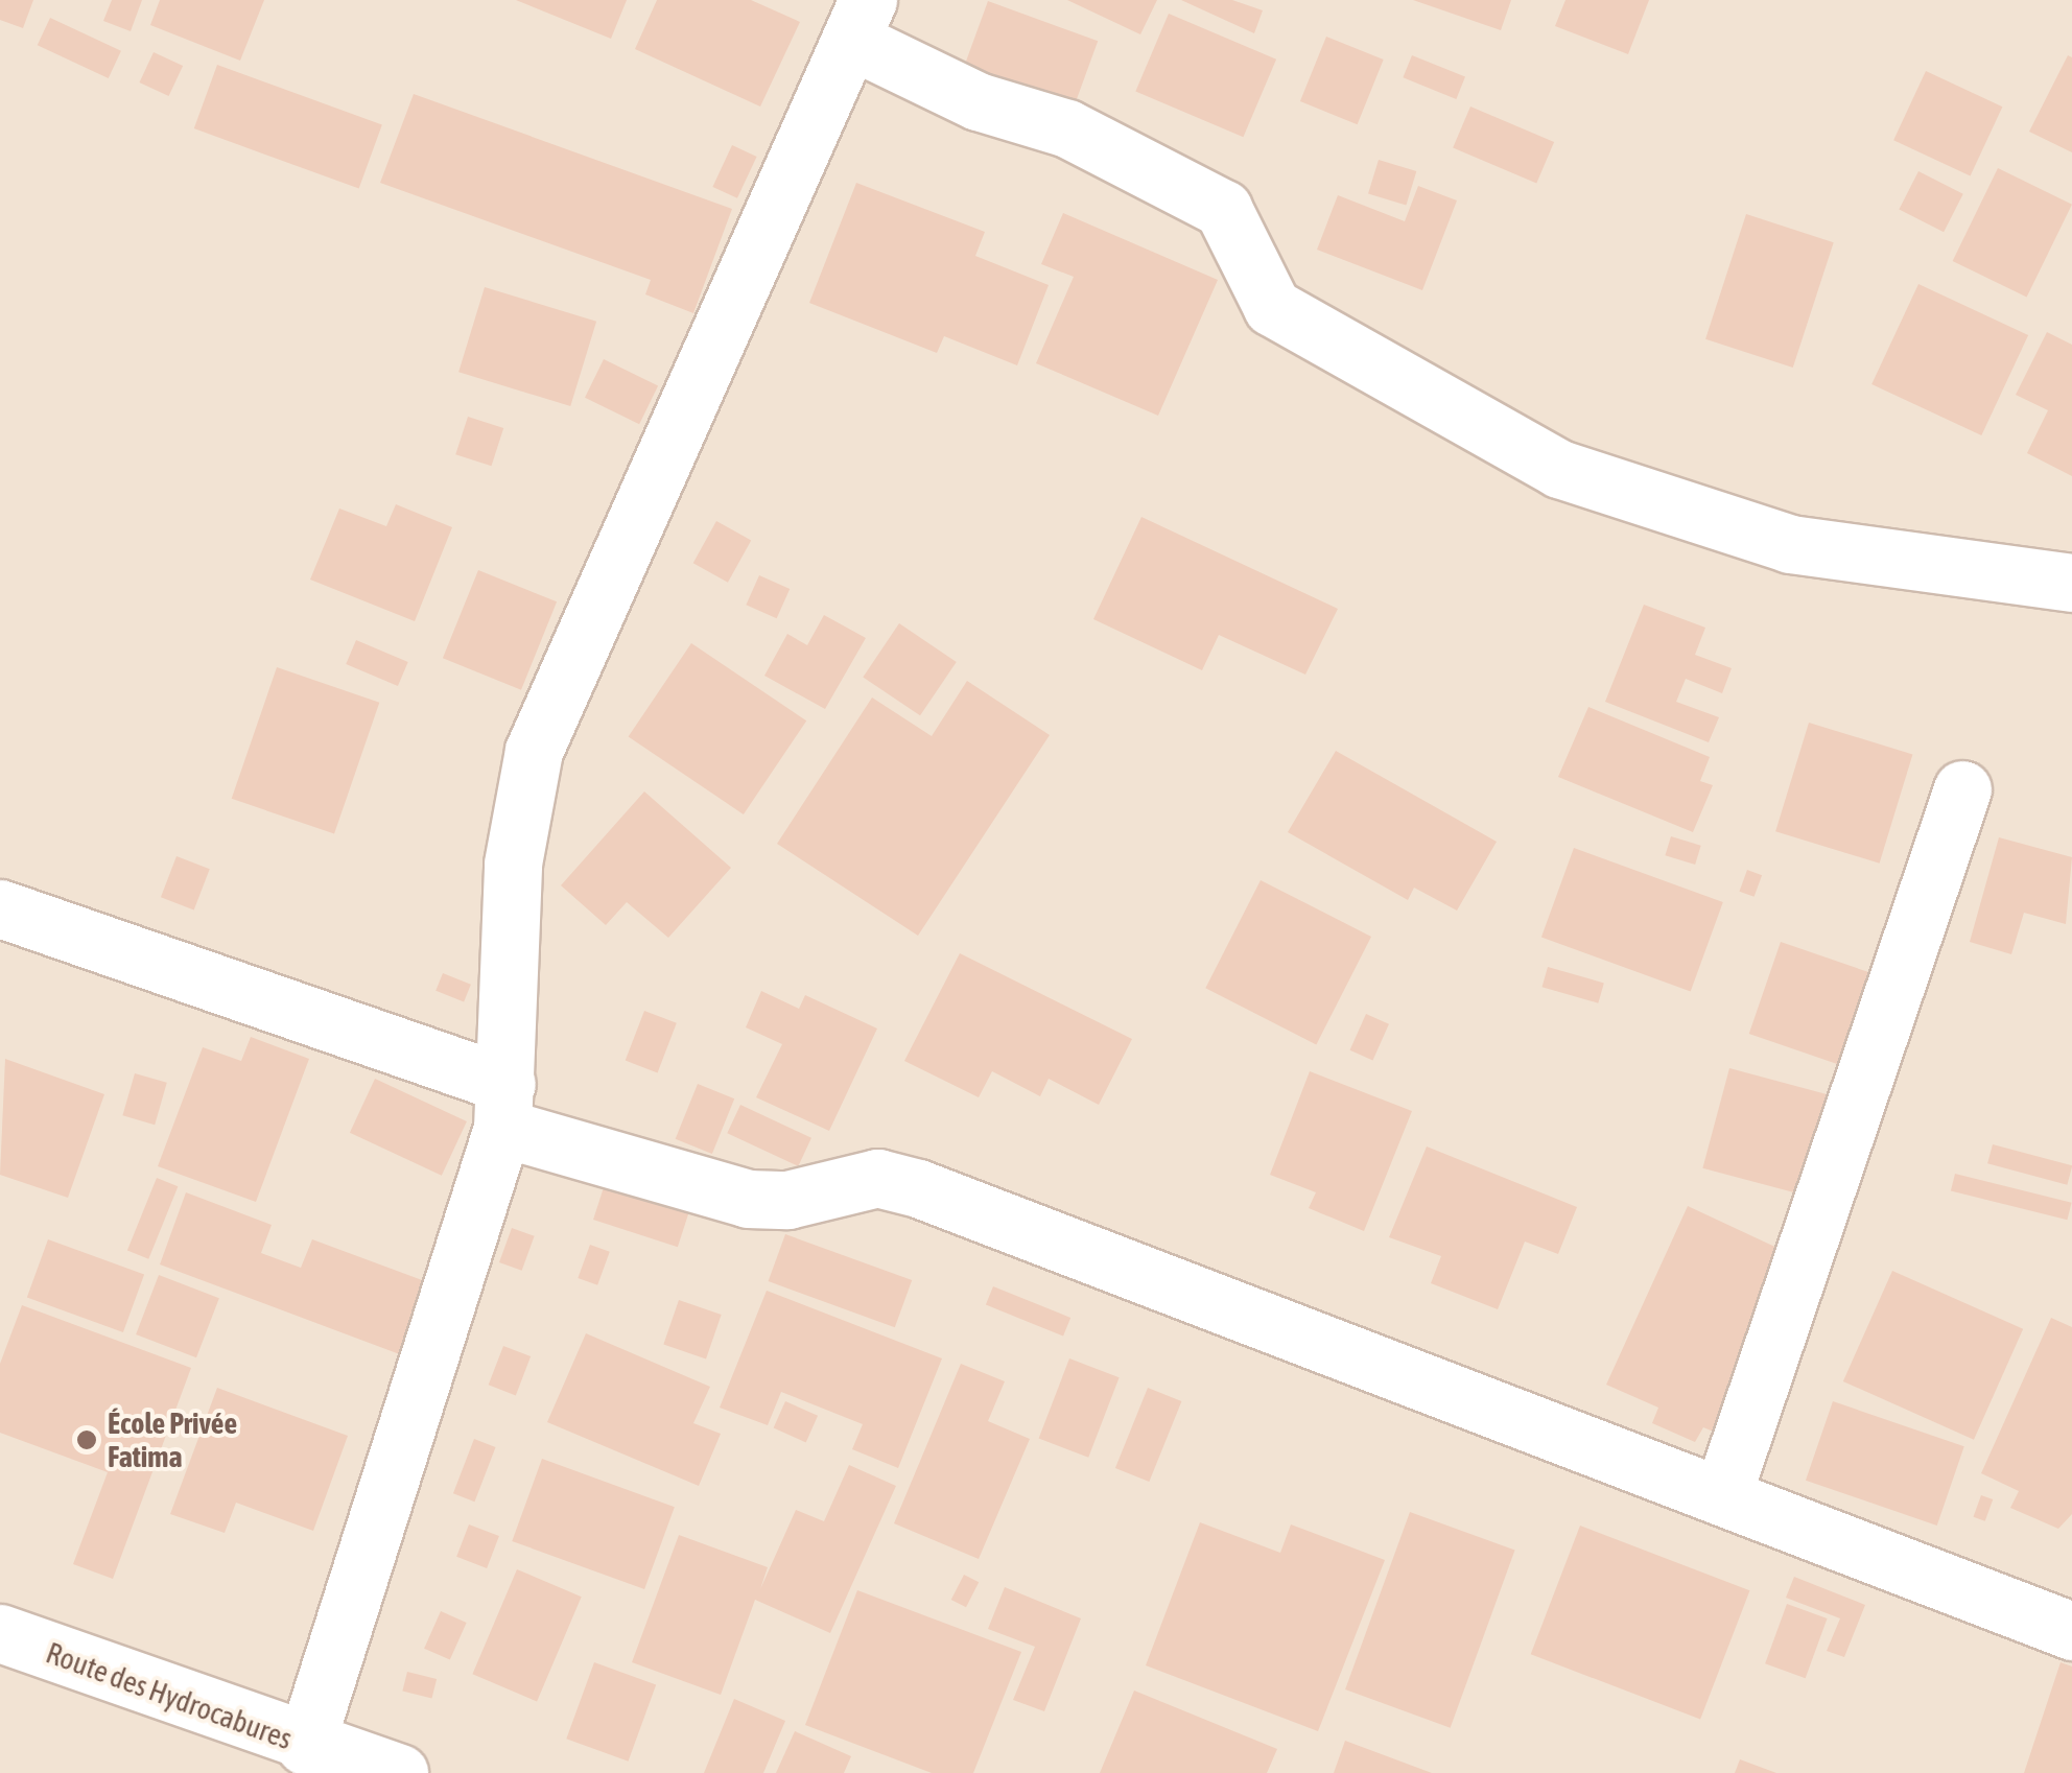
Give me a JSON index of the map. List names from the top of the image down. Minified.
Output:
{"streets":{"street":["Route des Hydrocabures"]},"places":["École Privée Fatima"]}
